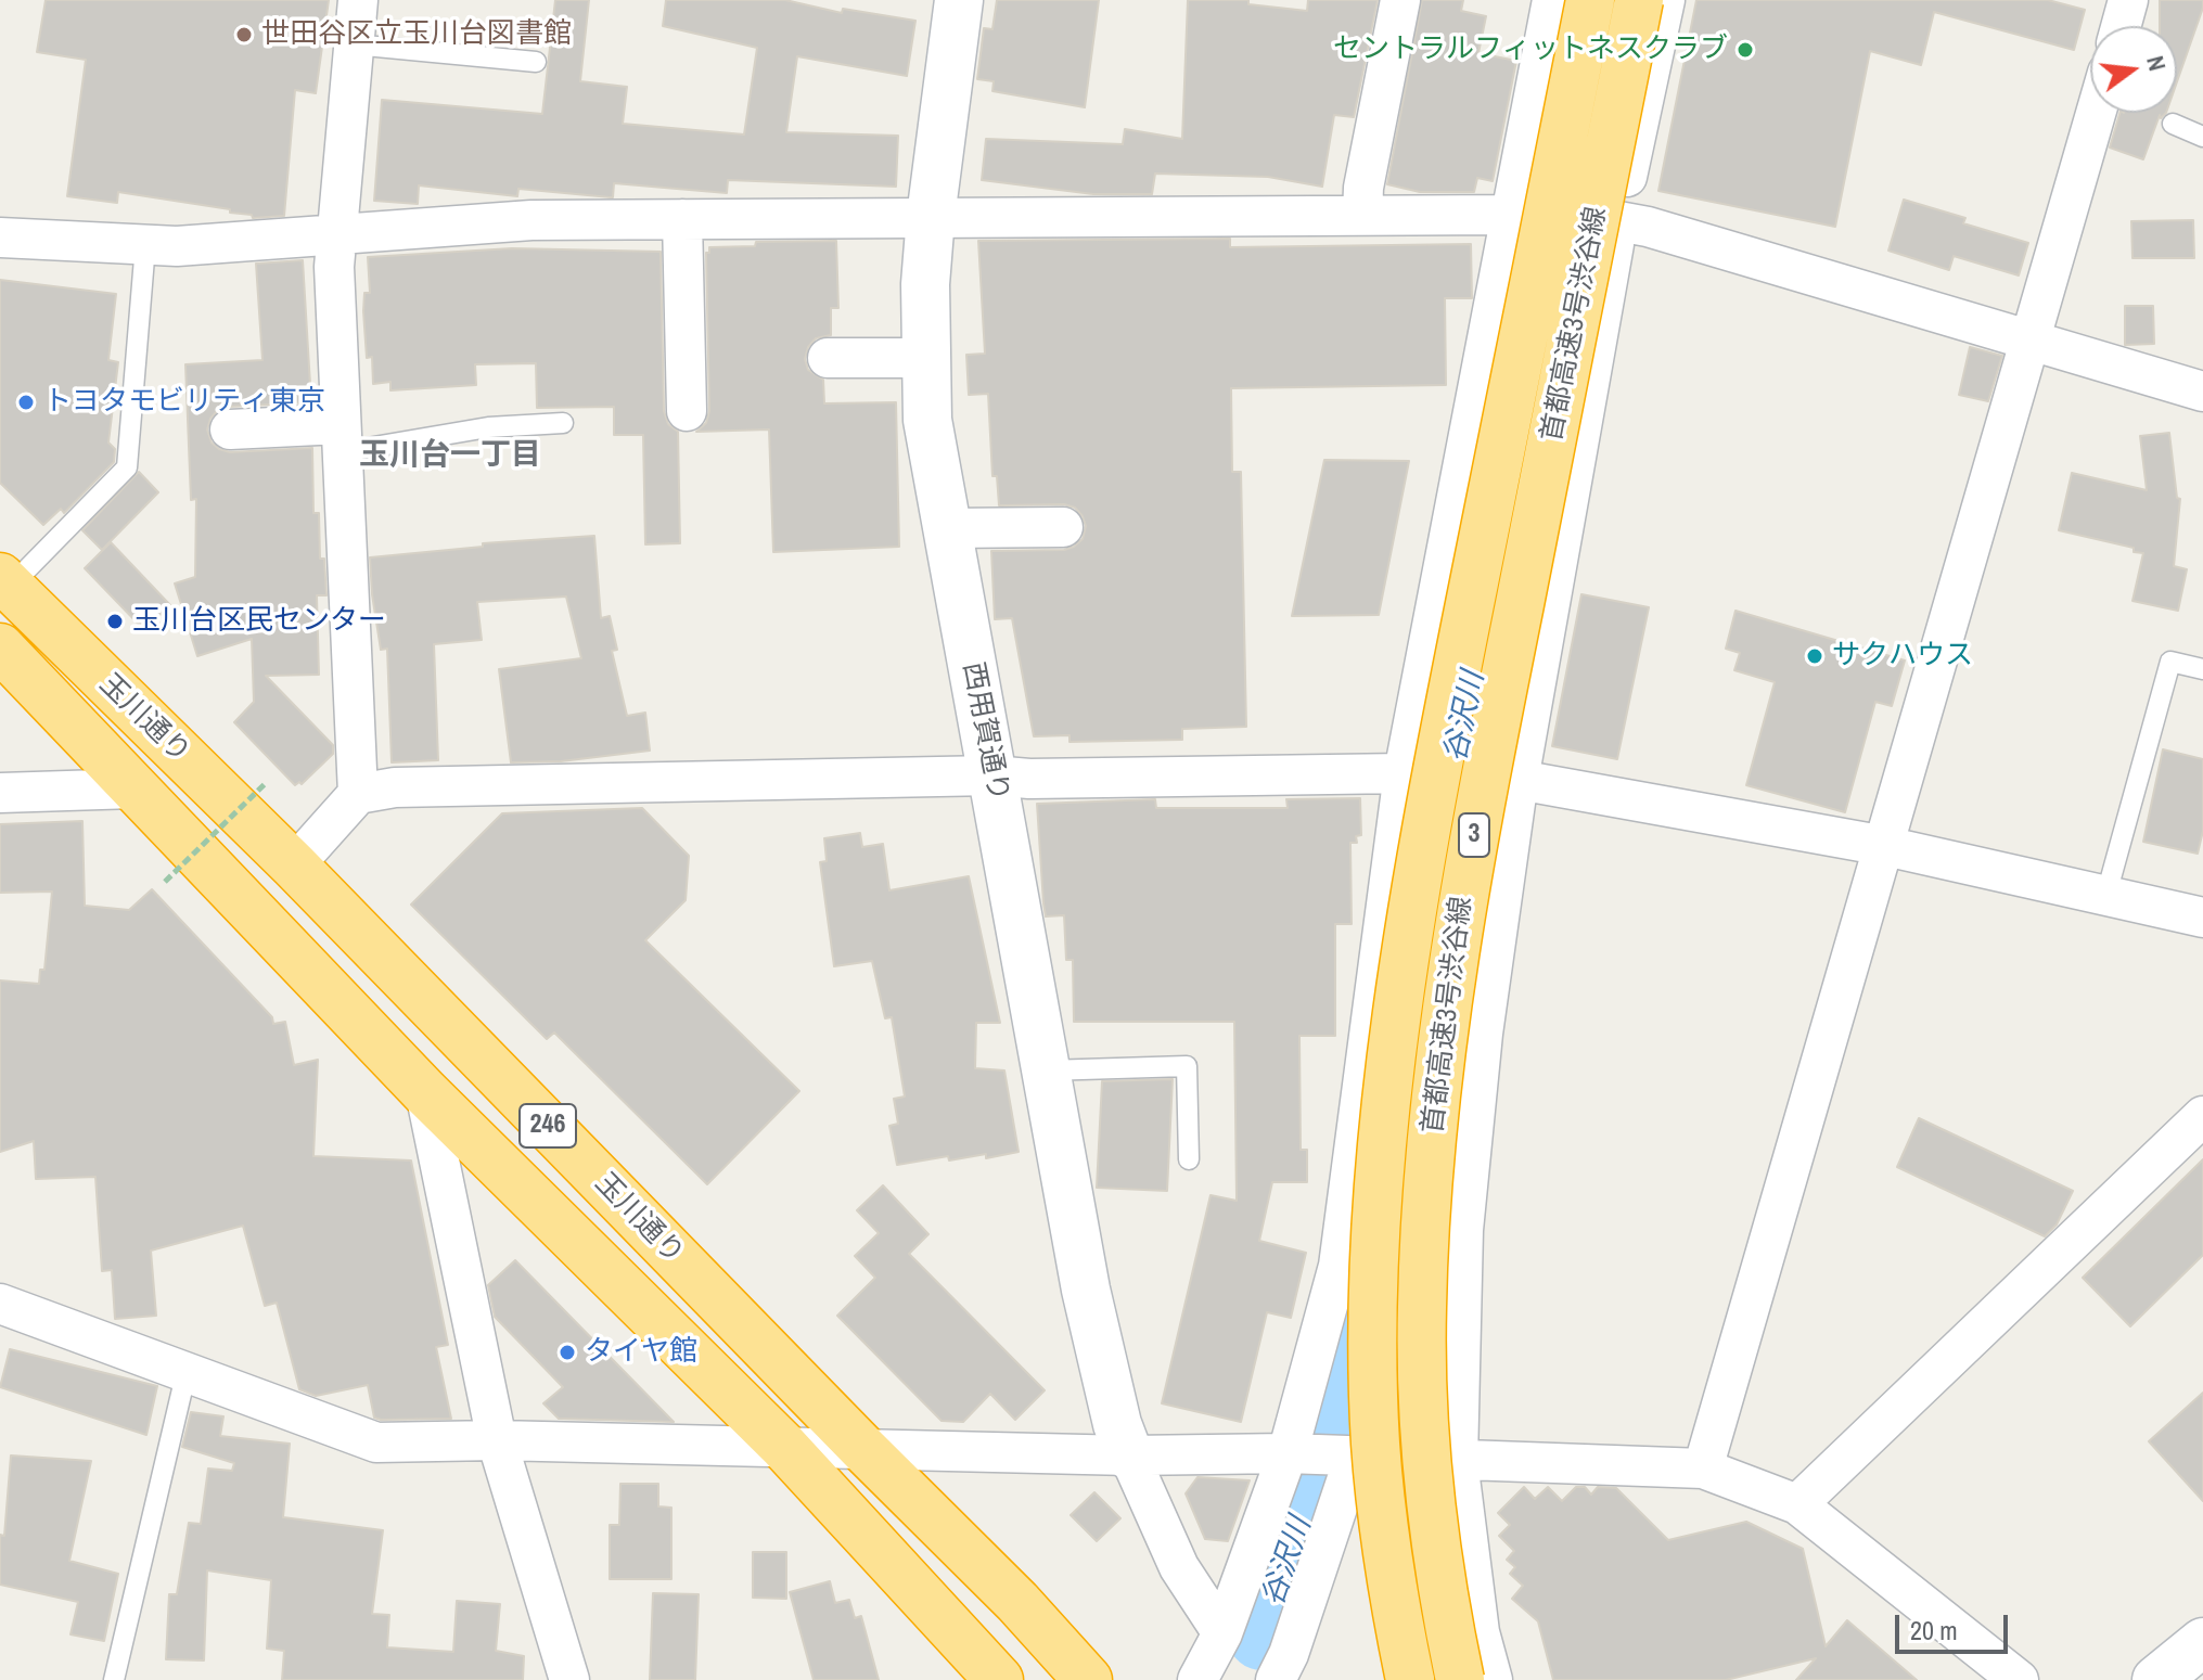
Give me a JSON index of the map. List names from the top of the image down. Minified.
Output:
{"streets":{"highway":["首都高速3号渋谷線","玉川通り","3","246"],"street":["西用賀通り"]},"districts":["玉川台一丁目"],"water":["谷沢川"],"places":["世田谷区立玉川台図書館","セントラルフィットネスクラブ","トヨタモビリティ東京","玉川台区民センター","サクハウス","タイヤ館"],"scale_bar":"20 m","north":"right"}
